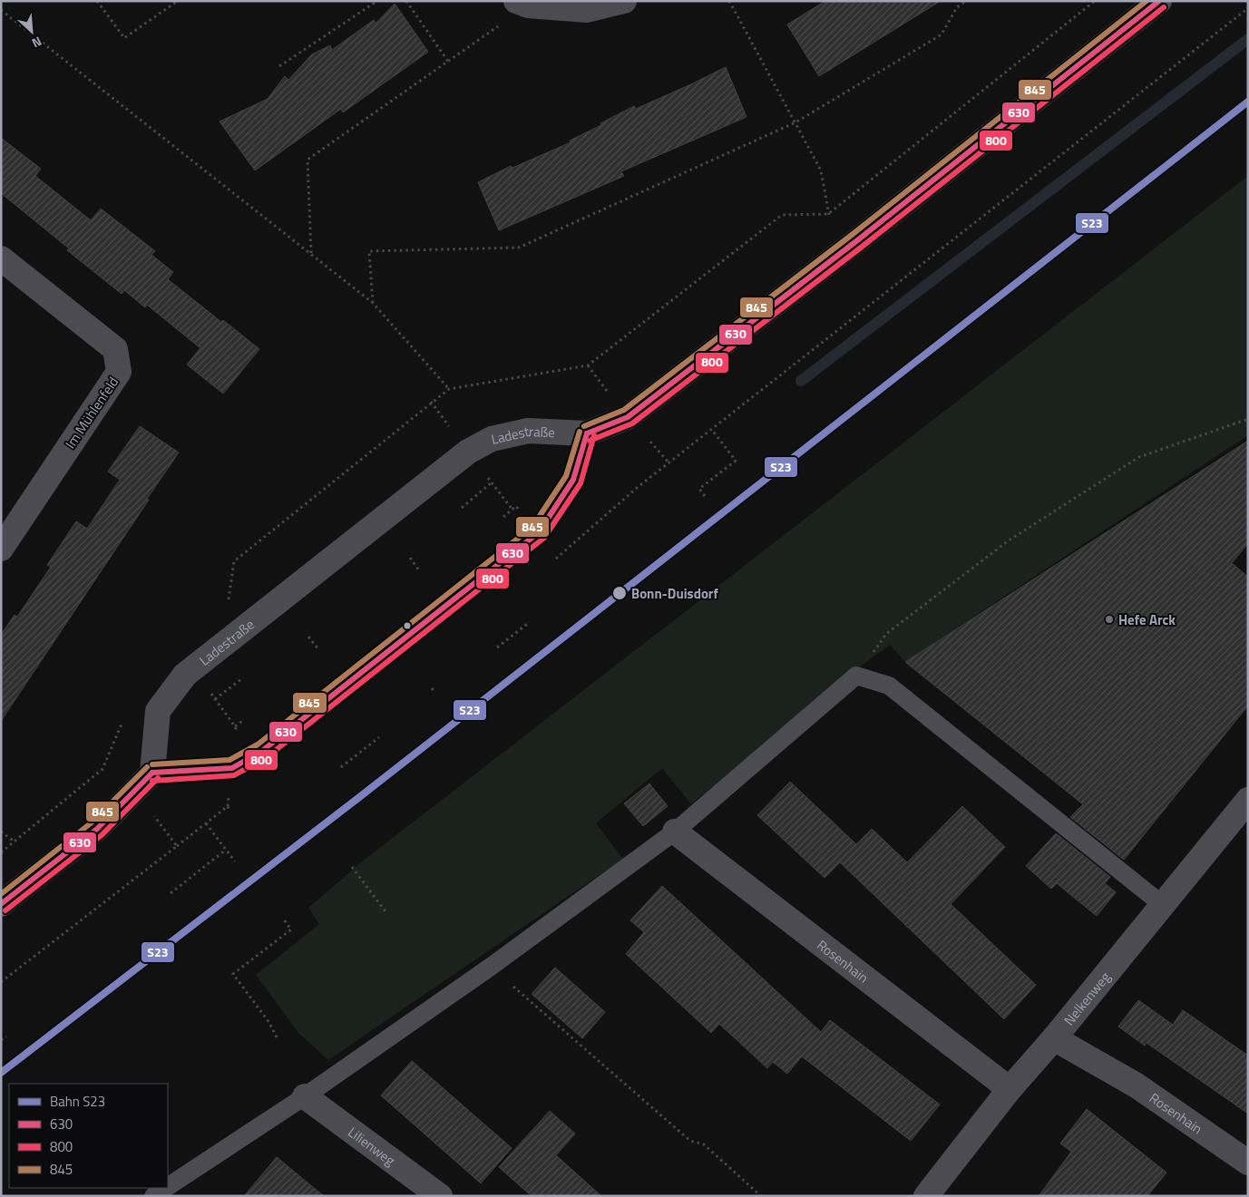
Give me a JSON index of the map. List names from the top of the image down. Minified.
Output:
{"streets":{"street":["Im Mühlenfeld","Ladestraße","Rosenhain","Nelkenweg","Lilienweg"]},"crossings":[["Rosenhain","Nelkenweg"]],"places":["Bonn-Duisdorf","Hefe Arck"],"lines":["transit line 630","transit line 845","transit line 800","rail line S23"],"legend":["Bahn S23","630","800","845"],"north":"bottom right"}
